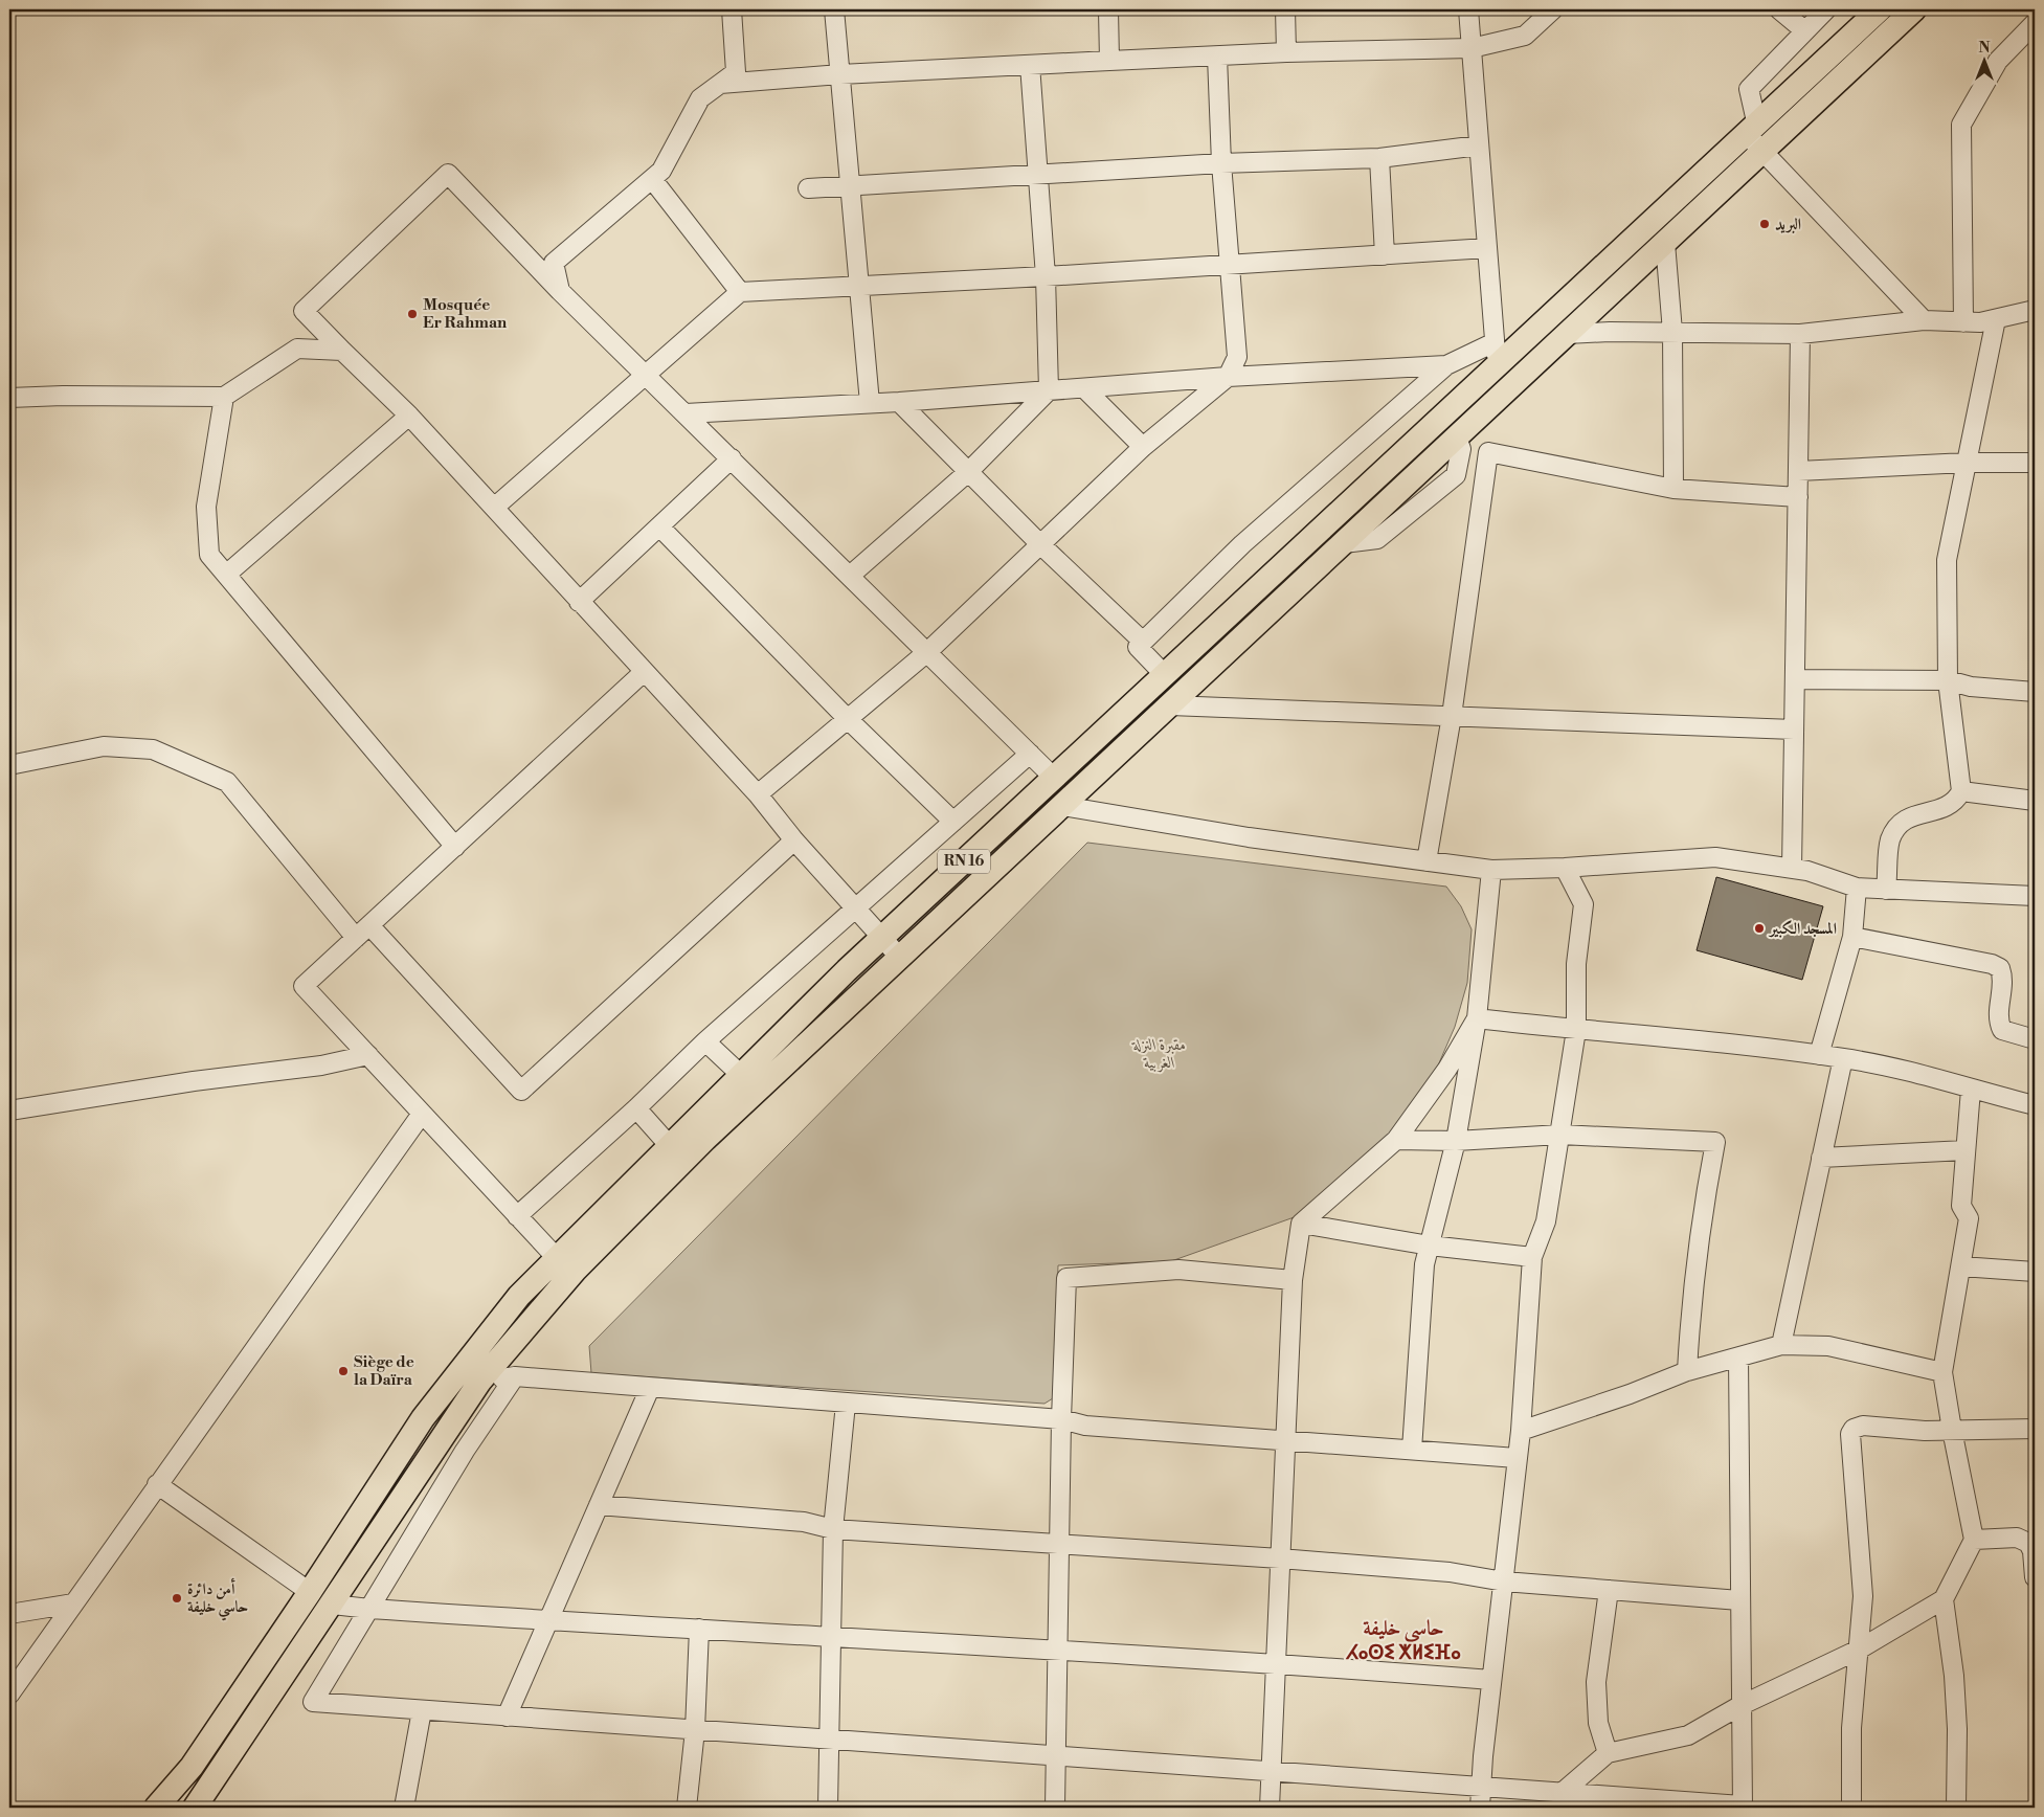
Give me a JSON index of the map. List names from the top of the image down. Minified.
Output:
{"streets":{"main road":["RN 16"]},"districts":["حاسي خليفة ⵃⴰⵙⵉ ⵅⵍⵉⴼⴰ"],"parks":["مقبرة النزلة الغربية"],"places":["البريد","Mosquée Er Rahman","المسجد الكبير","Siège de la Daïra","أمن دائرة حاسي خليفة"],"north":"top"}
